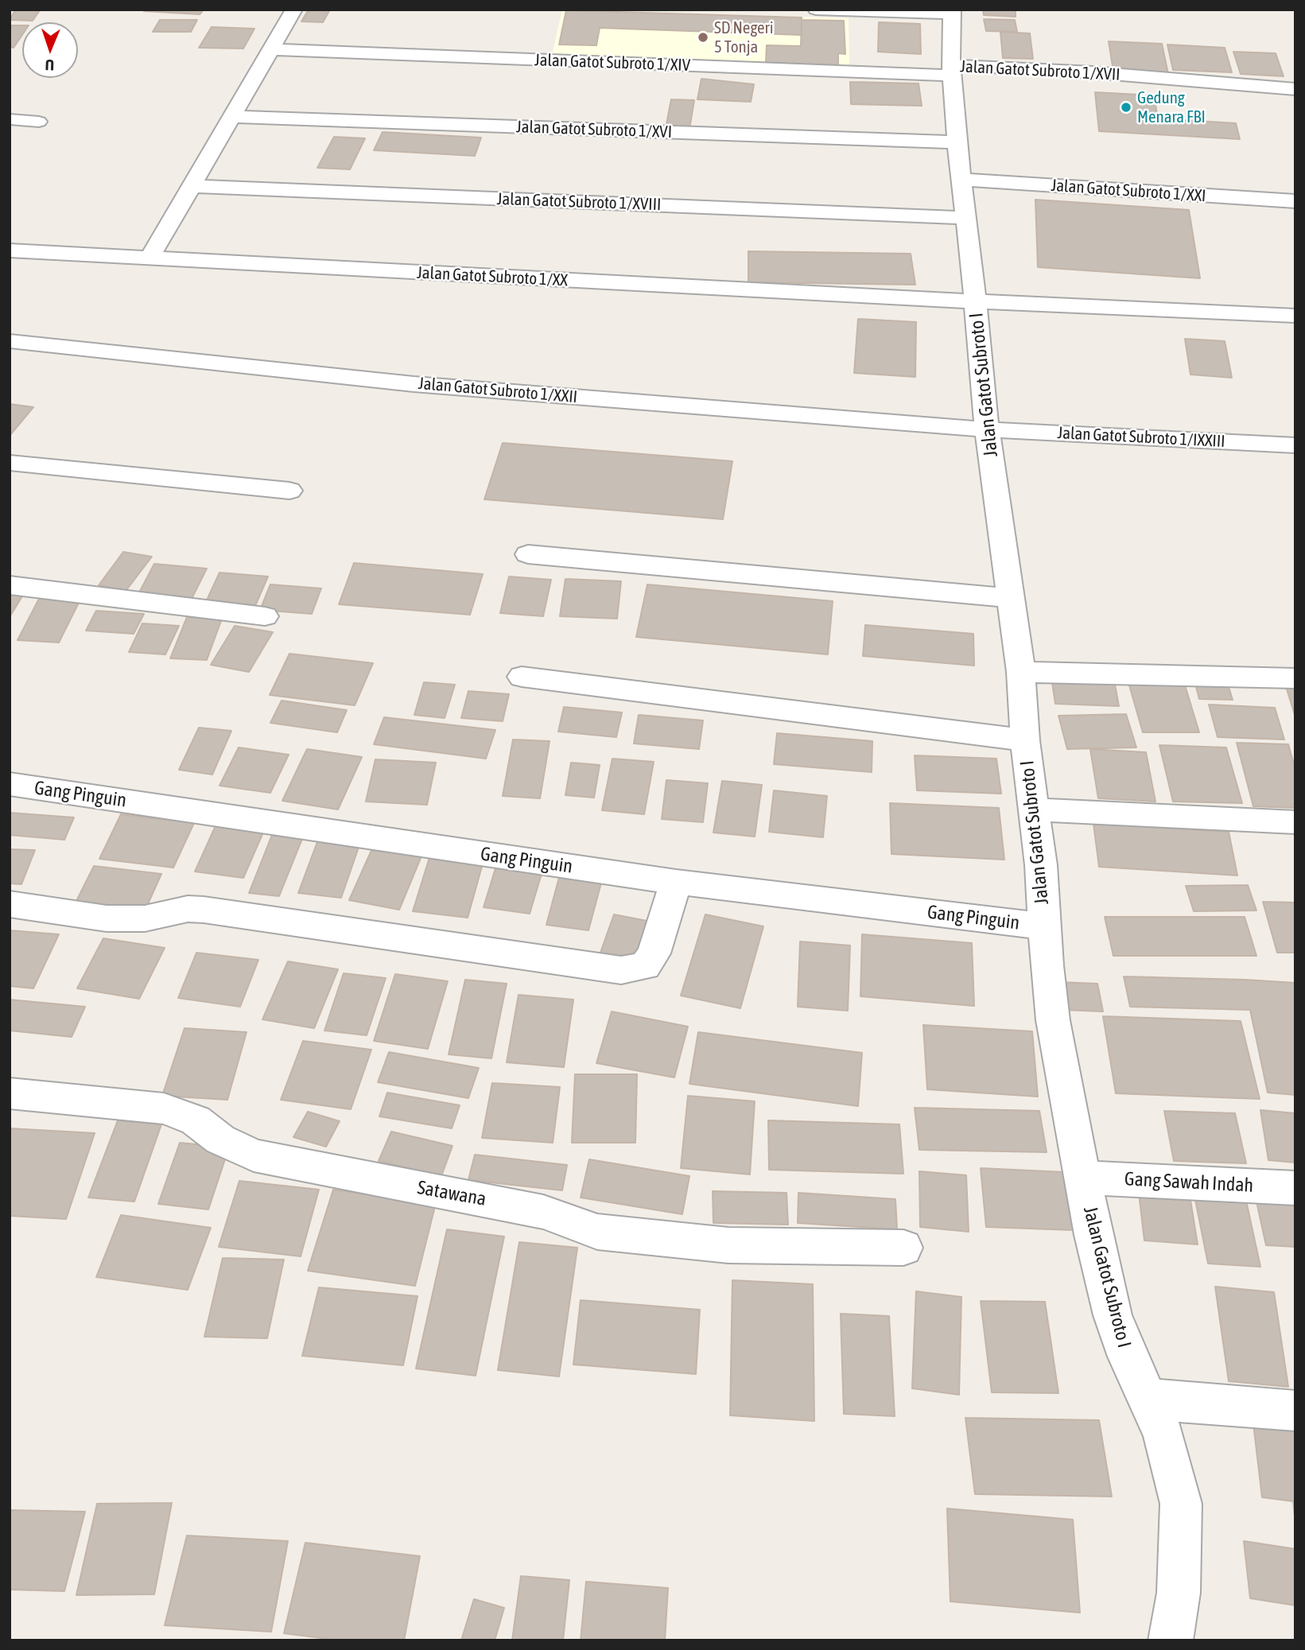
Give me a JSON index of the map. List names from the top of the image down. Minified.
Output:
{"streets":{"street":["Jalan Gatot Subroto 1/XIV","Jalan Gatot Subroto 1/XVII","Jalan Gatot Subroto 1/XVI","Jalan Gatot Subroto 1/XXI","Jalan Gatot Subroto 1/XVIII","Jalan Gatot Subroto 1/XX","Jalan Gatot Subroto I","Jalan Gatot Subroto 1/XXII","Jalan Gatot Subroto 1/IXXIII","Gang Pinguin","Gang Sawah Indah","Satawana"]},"crossings":[["Jalan Gatot Subroto 1/XIV","Jalan Gatot Subroto 1/XVII"],["Jalan Gatot Subroto 1/XIV","Jalan Gatot Subroto I"],["Jalan Gatot Subroto 1/XVII","Jalan Gatot Subroto I"],["Jalan Gatot Subroto 1/XVI","Jalan Gatot Subroto I"],["Jalan Gatot Subroto 1/XXI","Jalan Gatot Subroto I"],["Jalan Gatot Subroto 1/XVIII","Jalan Gatot Subroto I"],["Jalan Gatot Subroto 1/XX","Jalan Gatot Subroto I"],["Jalan Gatot Subroto I","Jalan Gatot Subroto 1/XXII"],["Jalan Gatot Subroto I","Jalan Gatot Subroto 1/IXXIII"],["Jalan Gatot Subroto I","Gang Pinguin"],["Jalan Gatot Subroto I","Gang Sawah Indah"],["Jalan Gatot Subroto 1/XXII","Jalan Gatot Subroto 1/IXXIII"]],"places":["SD Negeri 5 Tonja","Gedung Menara FBI"],"north":"bottom"}
